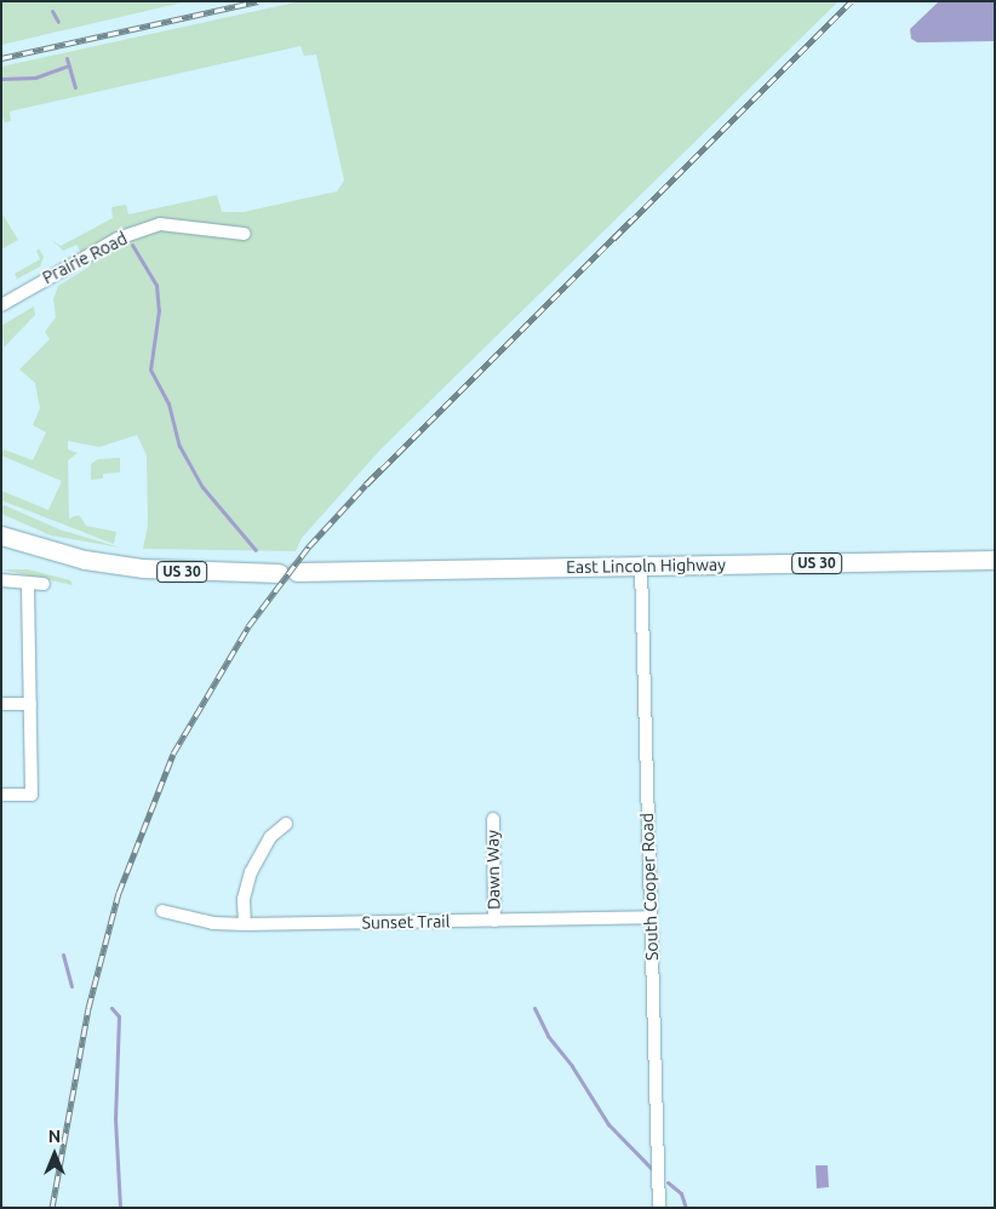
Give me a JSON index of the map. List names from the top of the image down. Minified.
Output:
{"streets":{"main road":["US 30","East Lincoln Highway"],"street":["Prairie Road","Dawn Way","South Cooper Road","Sunset Trail"]},"crossings":[["East Lincoln Highway","South Cooper Road"],["Dawn Way","Sunset Trail"],["South Cooper Road","Sunset Trail"]],"north":"top"}
